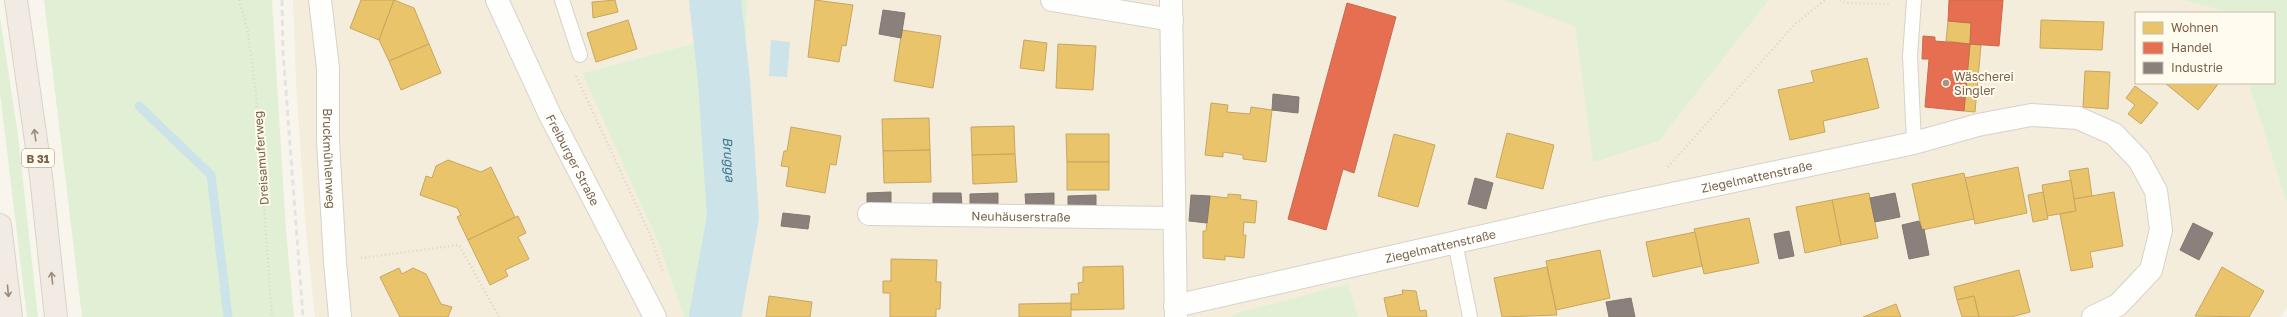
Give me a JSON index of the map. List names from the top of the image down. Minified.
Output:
{"streets":{"highway":["B 31"],"street":["Bruckmühlenweg","Freiburger Straße","Ziegelmattenstraße","Neuhäuserstraße"],"path":["Dreisamuferweg"]},"water":["Brugga"],"places":["Wäscherei Singler"],"legend":["Wohnen","Handel","Industrie"]}
